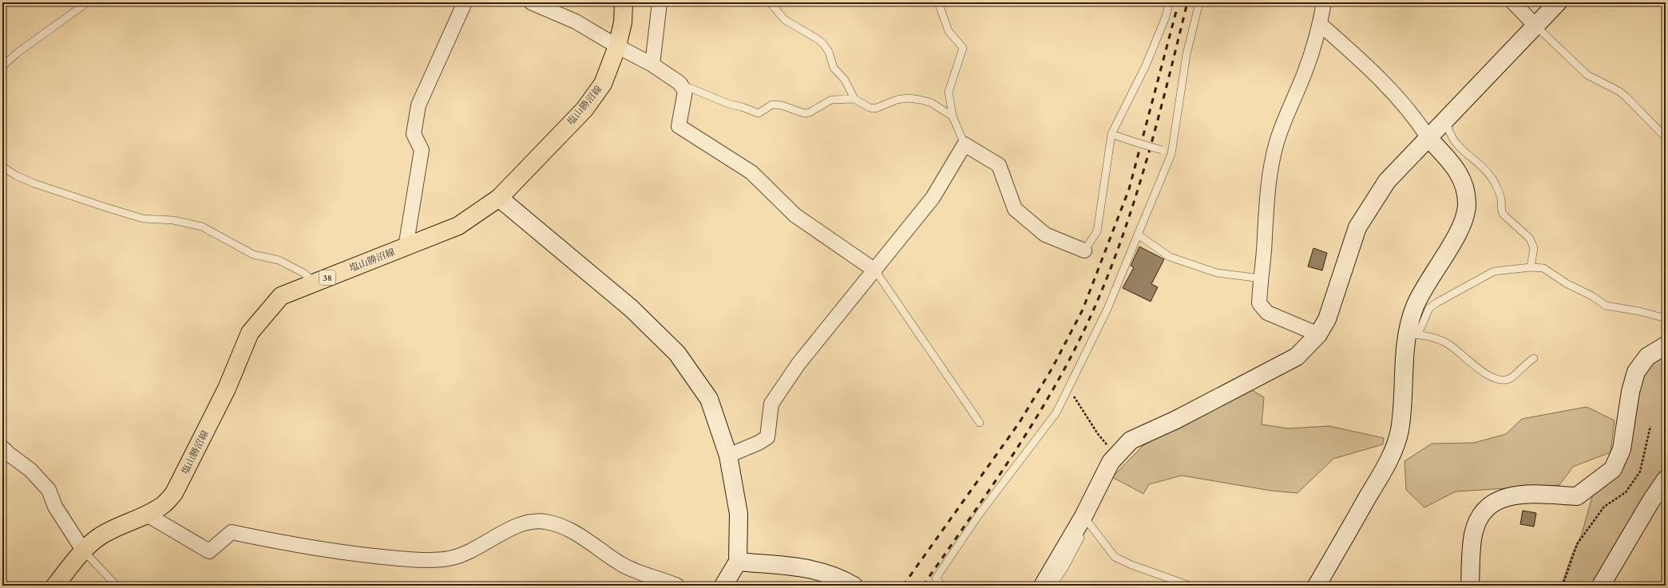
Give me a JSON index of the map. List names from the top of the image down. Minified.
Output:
{"streets":{"main road":["塩山勝沼線","38"]}}
